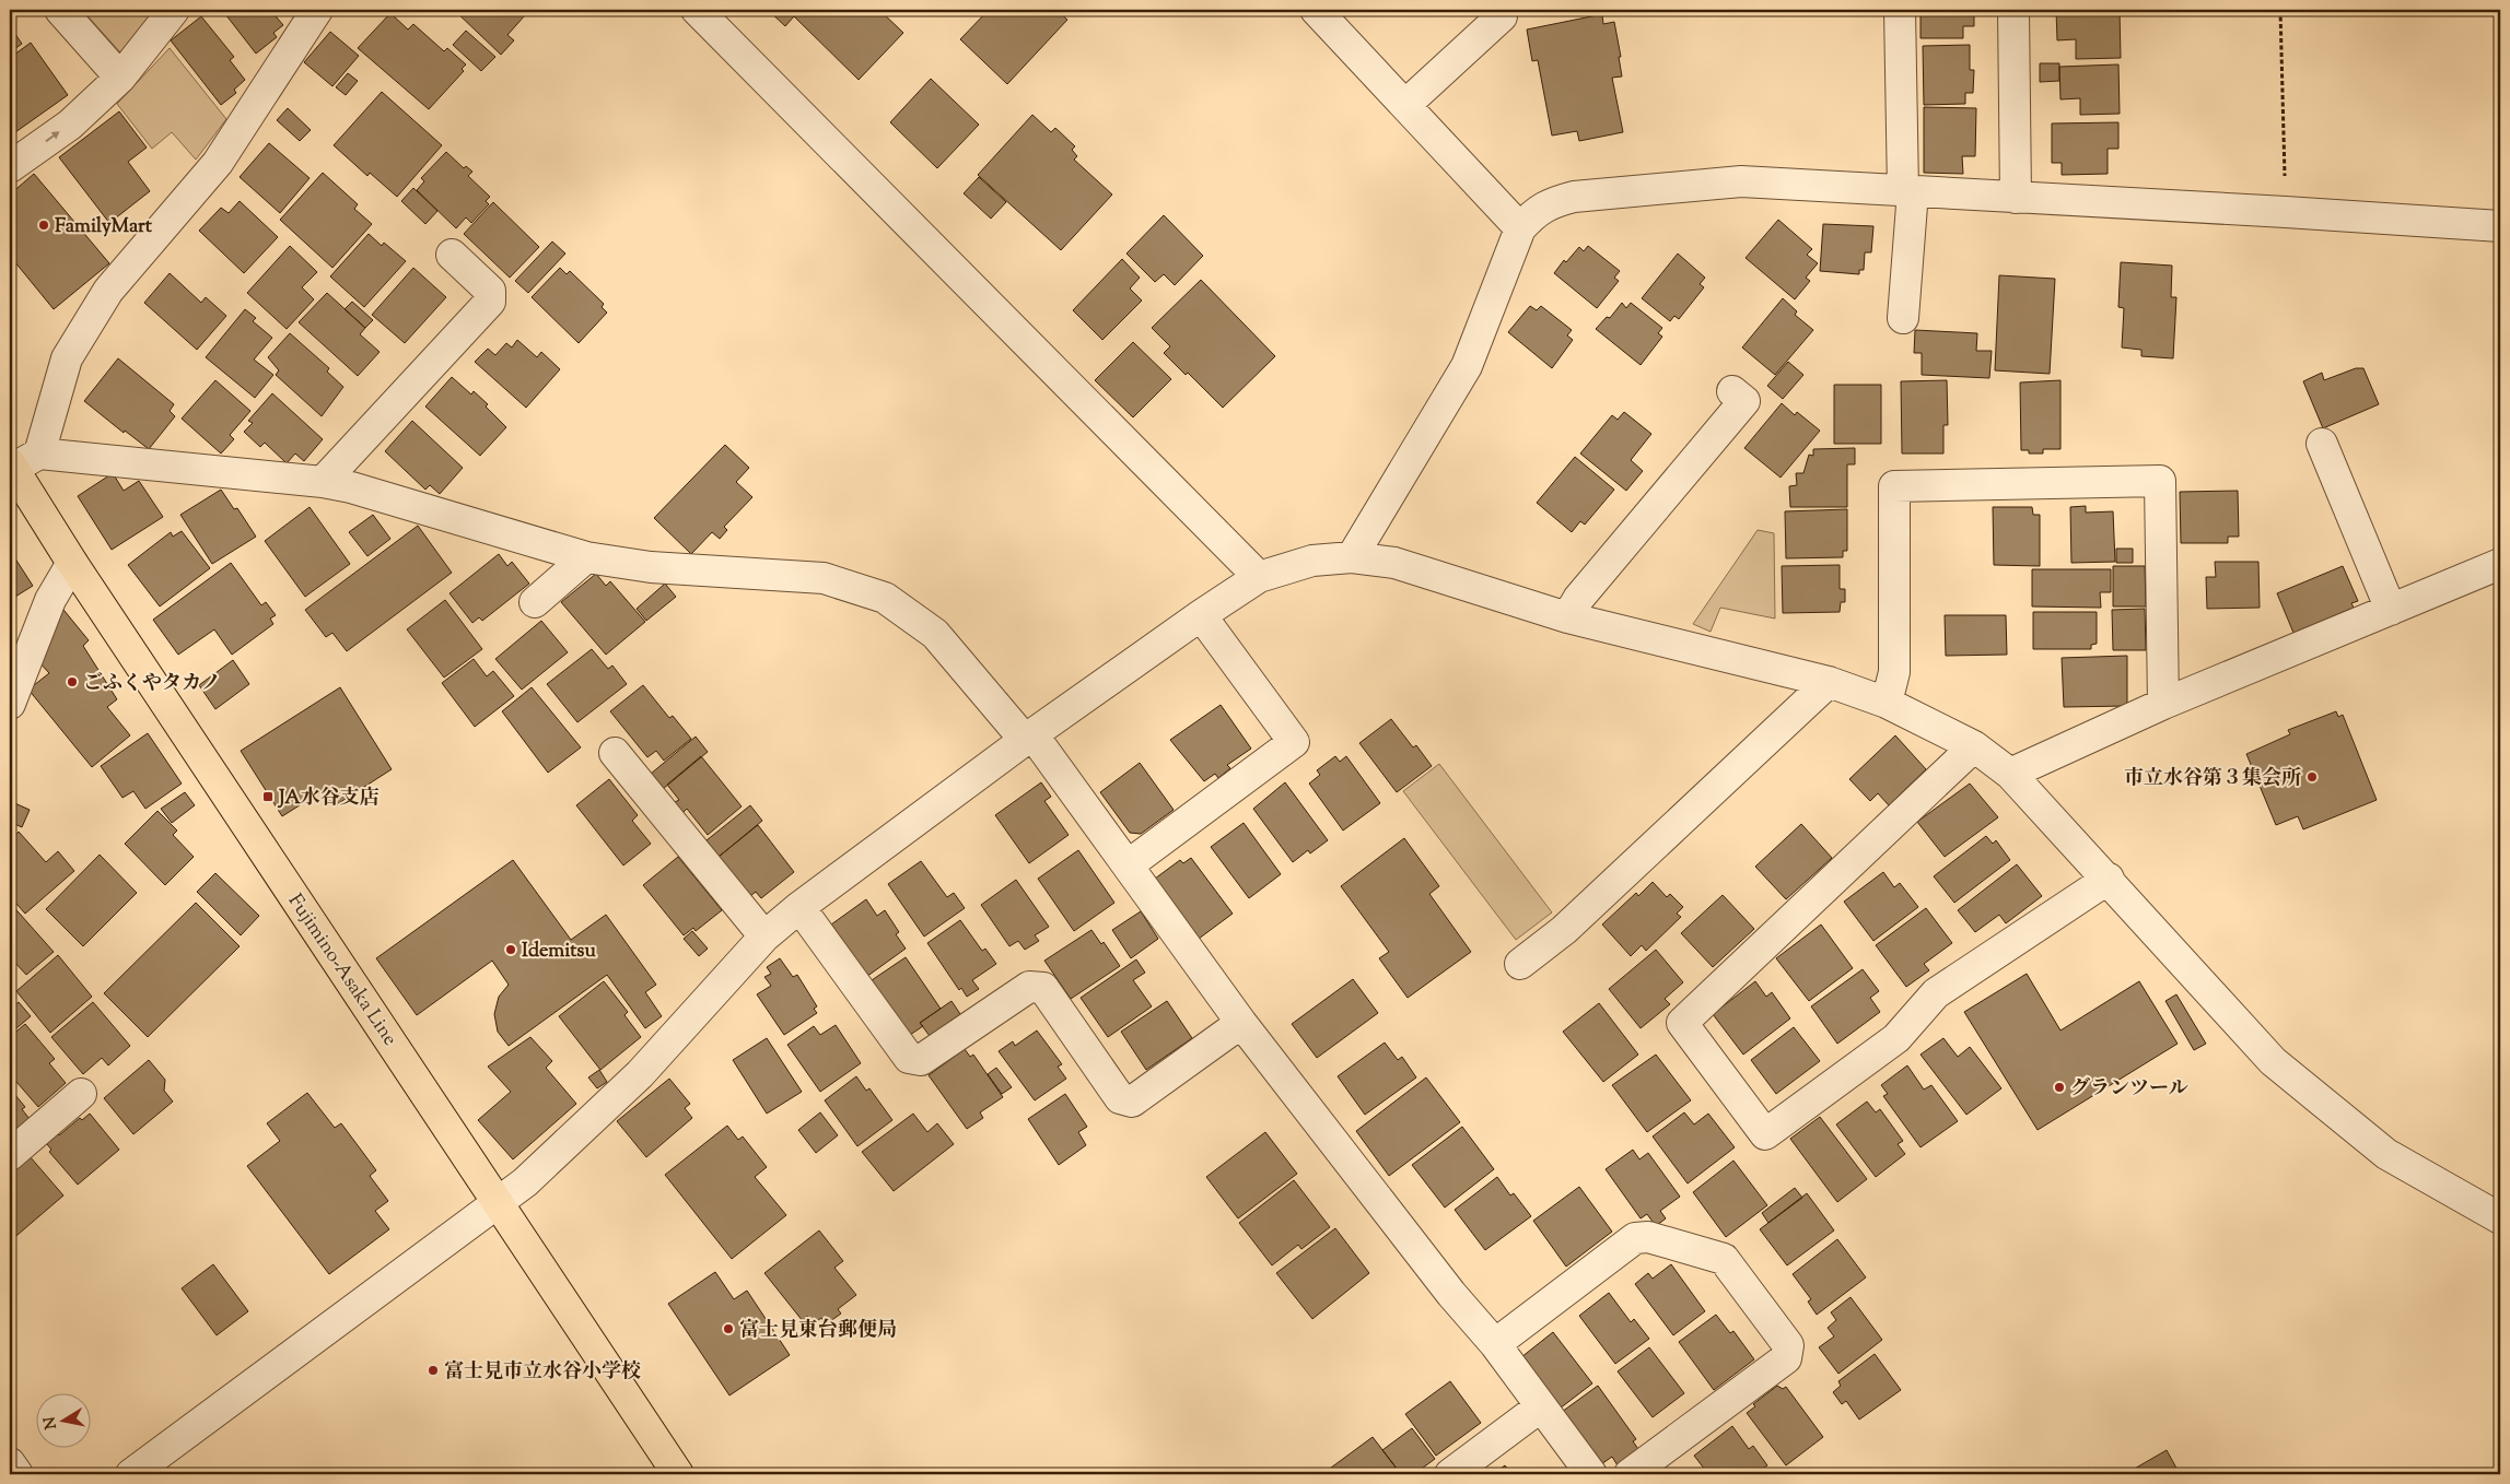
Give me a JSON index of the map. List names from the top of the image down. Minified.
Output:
{"streets":{"main road":["Fujimino-Asaka Line"]},"places":{"other":["FamilyMart","ごふくやタカノ","市立水谷第３集会所","Idemitsu","グランツール","富士見東台郵便局","富士見市立水谷小学校"],"transit":["JA水谷支店"]},"north":"left"}
